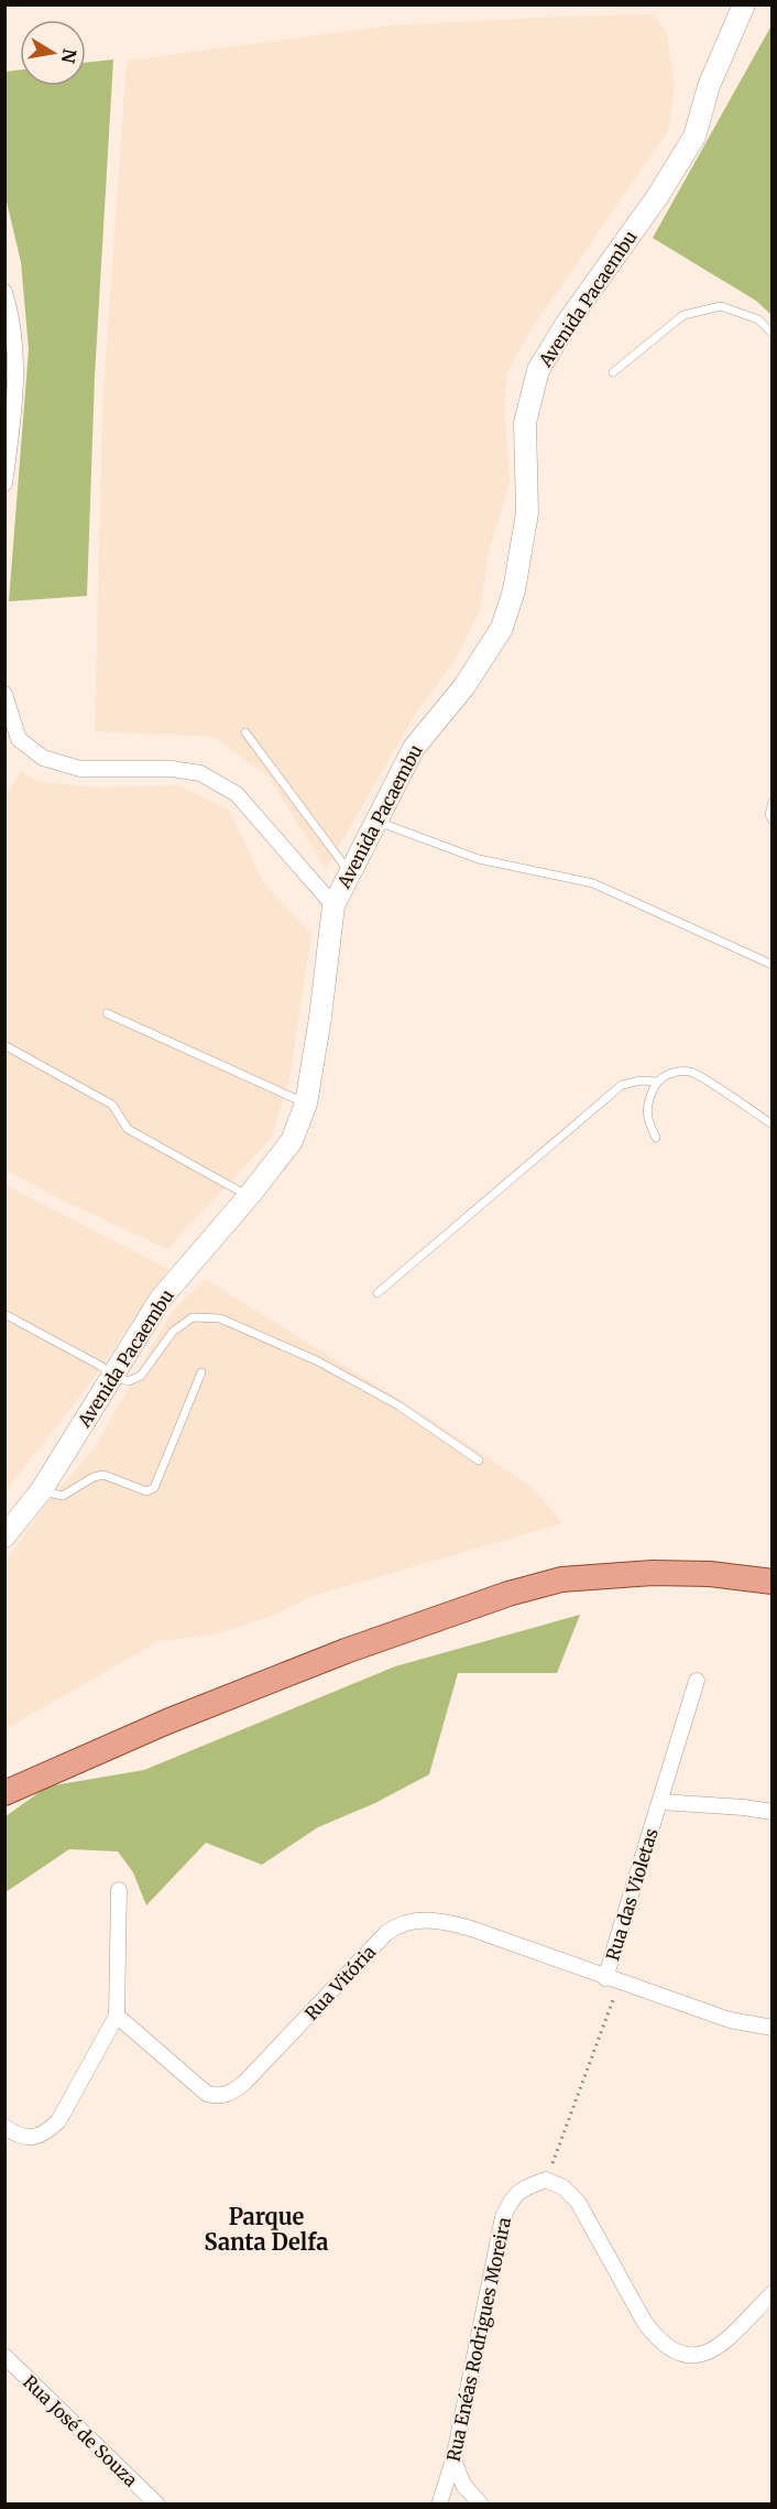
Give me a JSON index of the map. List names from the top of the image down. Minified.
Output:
{"streets":{"street":["Avenida Pacaembu","Rua das Violetas","Rua Vitória","Rua Enéas Rodrigues Moreira","Rua José de Souza"]},"crossings":[["Rua das Violetas","Rua Vitória"]],"districts":["Parque Santa Delfa"],"north":"right"}
